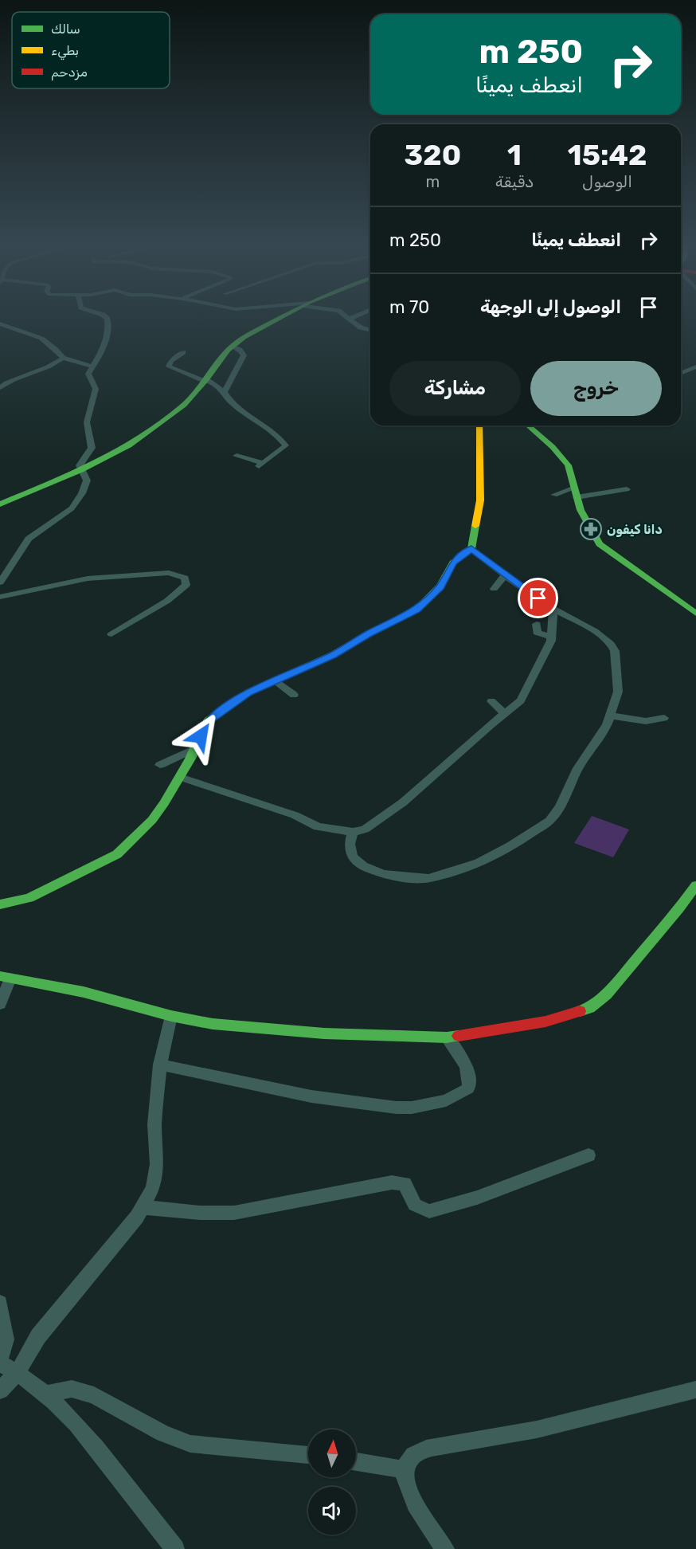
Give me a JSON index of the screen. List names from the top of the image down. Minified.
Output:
{"places":{"pharmacy":["دانا كيفون"]},"legend":["سالك","بطيء","مزدحم"],"north":"top","page":{"turn":["250 m","انعطف يمينًا"],"eta":["15:42","الوصول","1","دقيقة","320","m"],"list":[{"name":"انعطف يمينًا","value":"250 m"},{"name":"الوصول إلى الوجهة","value":"70 m"}],"buttons":["خروج","مشاركة"]}}
